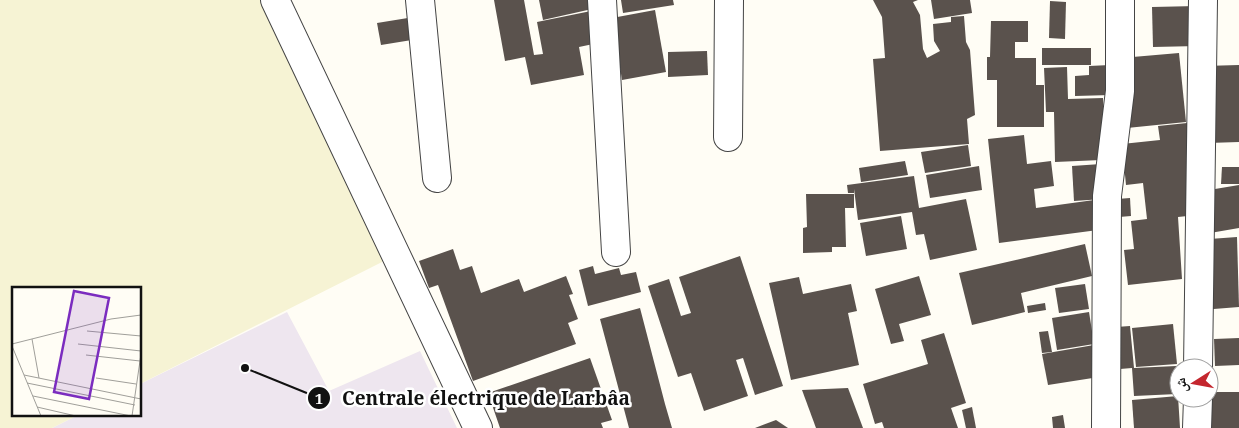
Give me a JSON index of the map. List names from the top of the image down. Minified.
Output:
{"places":["Centrale électrique de Larbâa"],"north":"left"}
